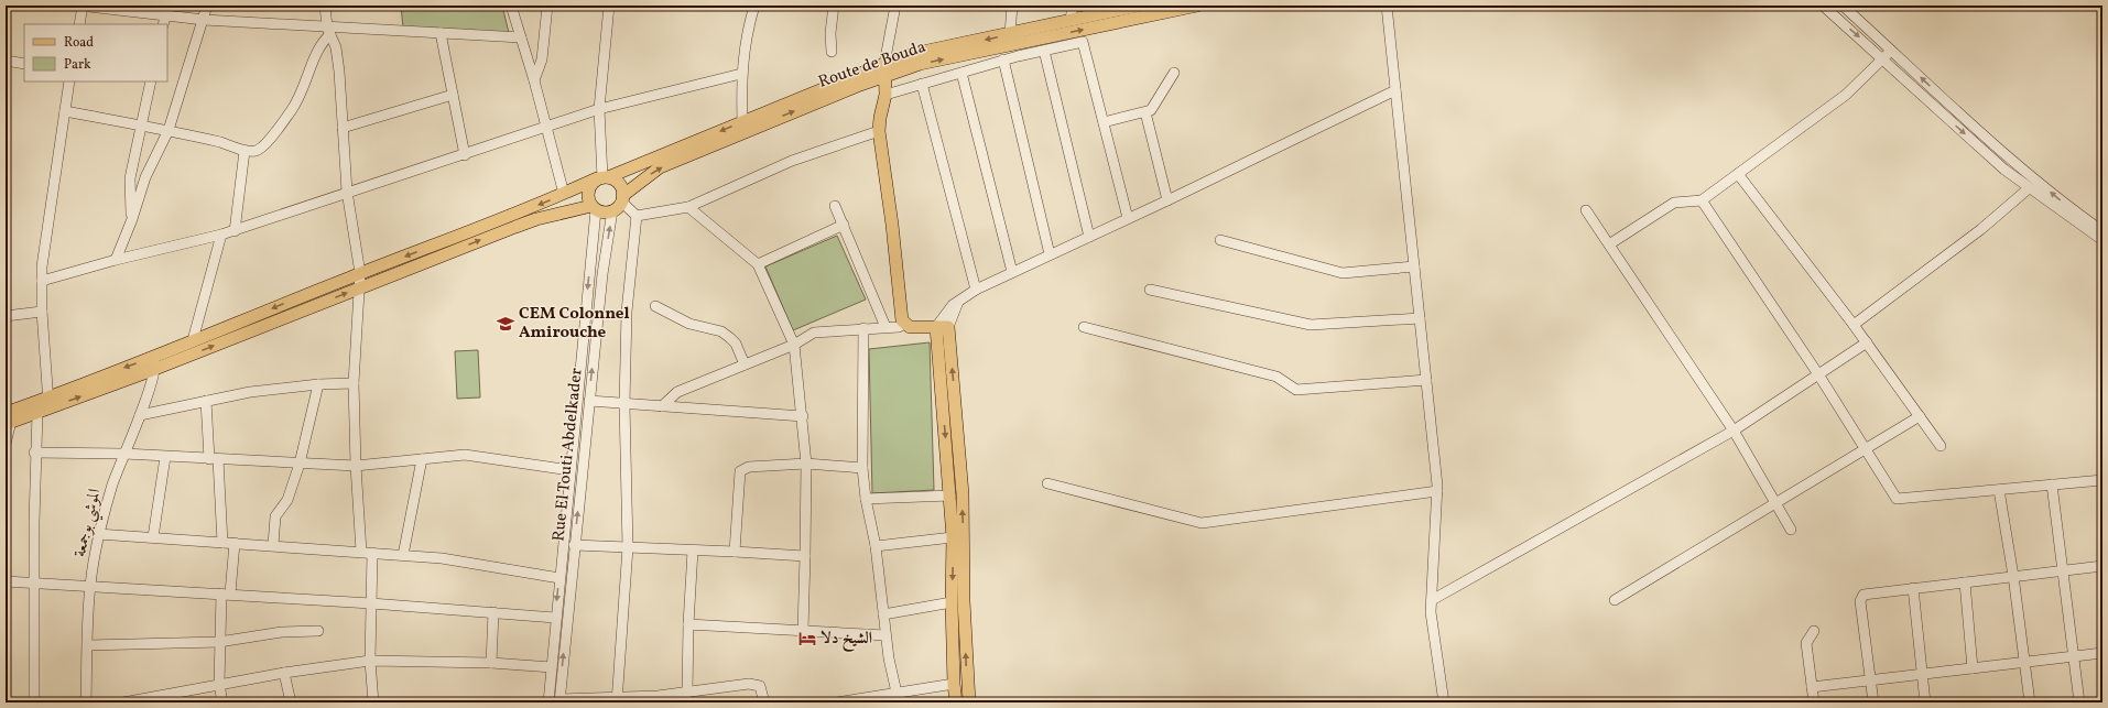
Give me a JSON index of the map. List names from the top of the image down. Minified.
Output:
{"streets":{"main road":["Route de Bouda"],"street":["Rue El Touti Abdelkader","الموشي بوجمعة"]},"crossings":[["Route de Bouda","Rue El Touti Abdelkader"],["Route de Bouda","الموشي بوجمعة"]],"places":{"school or university":["CEM Colonnel Amirouche"],"hotel":["الشيخ دلا"]},"legend":["Road","Park"]}
